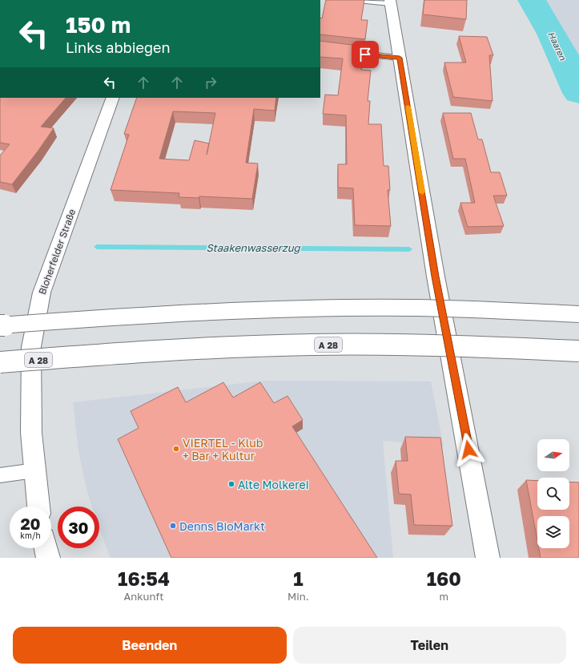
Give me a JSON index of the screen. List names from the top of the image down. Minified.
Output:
{"streets":{"main road":["Bloherfelder Straße","A 28"]},"water":["Haaren","Staakenwasserzug"],"places":["VIERTEL - Klub + Bar + Kultur","Alte Molkerei","Denns BioMarkt"],"north":"right","page":{"turn":["150 m","Links abbiegen"],"speed":"20 km/h","limit":"30","eta":["16:54","Ankunft","1","Min.","160","m"],"buttons":["Beenden","Teilen"]}}
